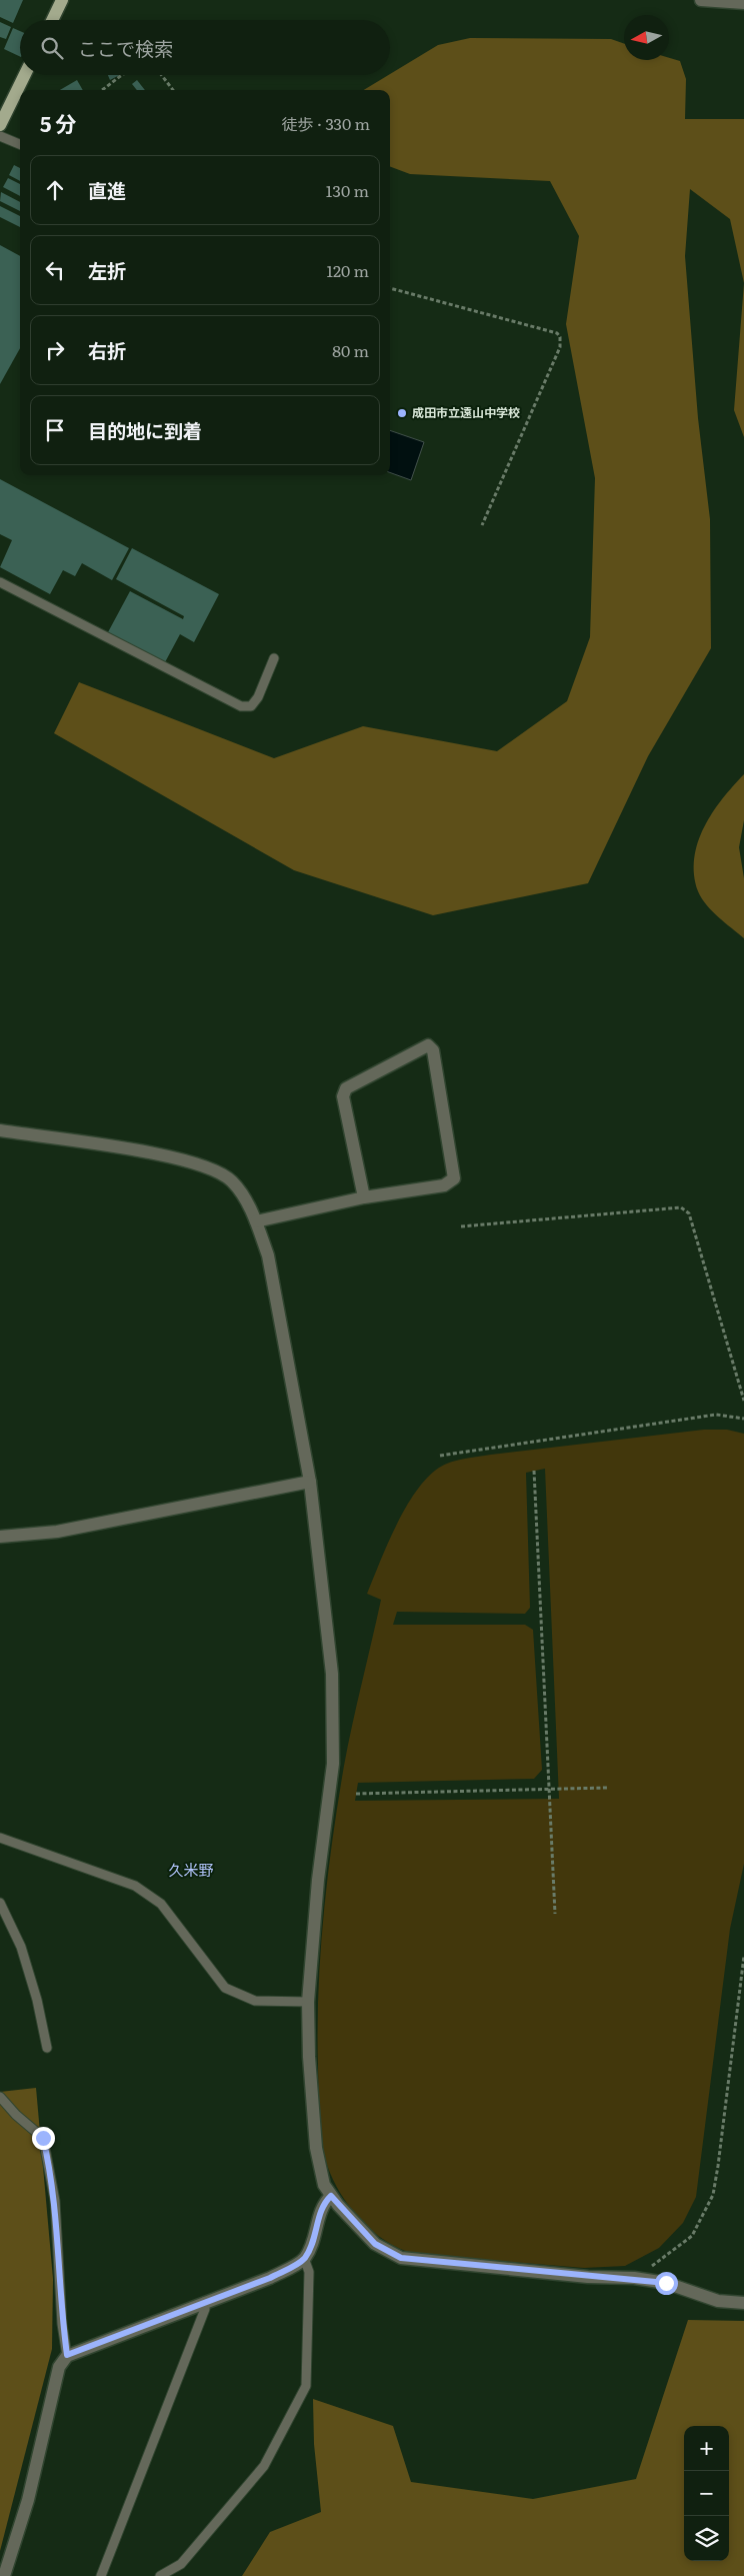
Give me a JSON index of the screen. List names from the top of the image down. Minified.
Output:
{"districts":["久米野"],"places":["成田市立遠山中学校"],"north":"left","page":{"search":"ここで検索","heading":["5 分","徒歩 · 330 m"],"list":[["直進","130 m"],["左折","120 m"],["右折","80 m"],"目的地に到着"],"map_buttons":["+","−"]}}
